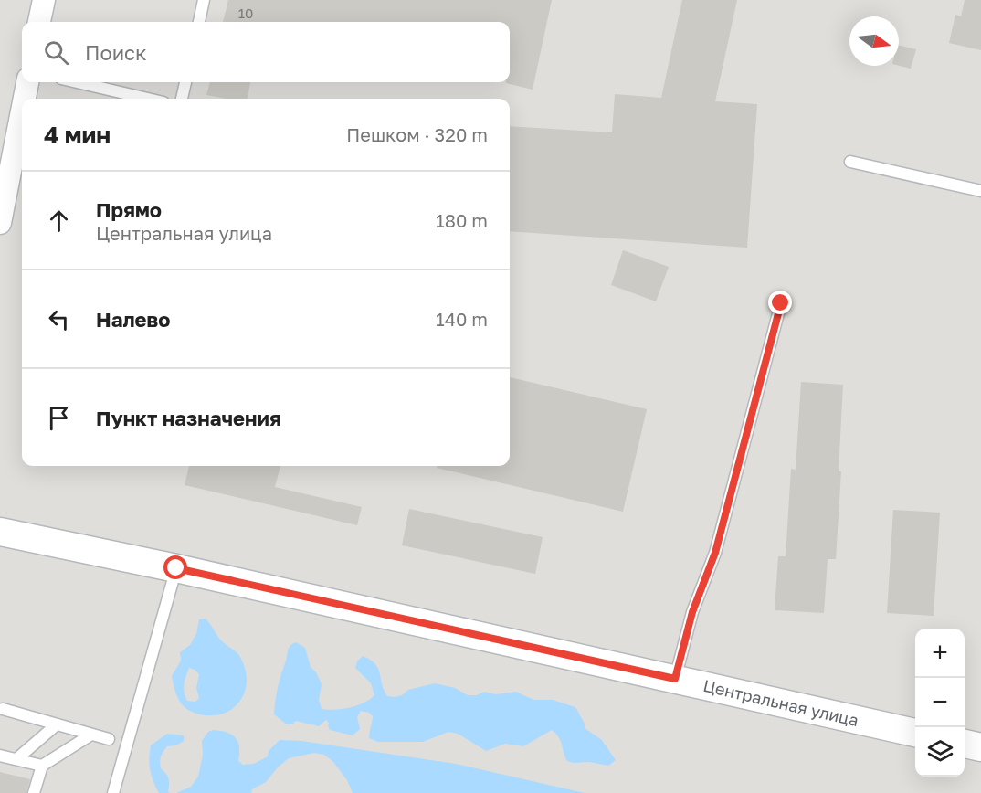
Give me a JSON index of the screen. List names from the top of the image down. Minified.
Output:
{"streets":{"street":["Центральная улица"]},"house_numbers":["10"],"north":"right","page":{"search":"Поиск","heading":["4 мин","Пешком · 320 m"],"list":[["Прямо","Центральная улица","180 m"],["Налево","140 m"],"Пункт назначения"],"map_buttons":["+","−"]}}
